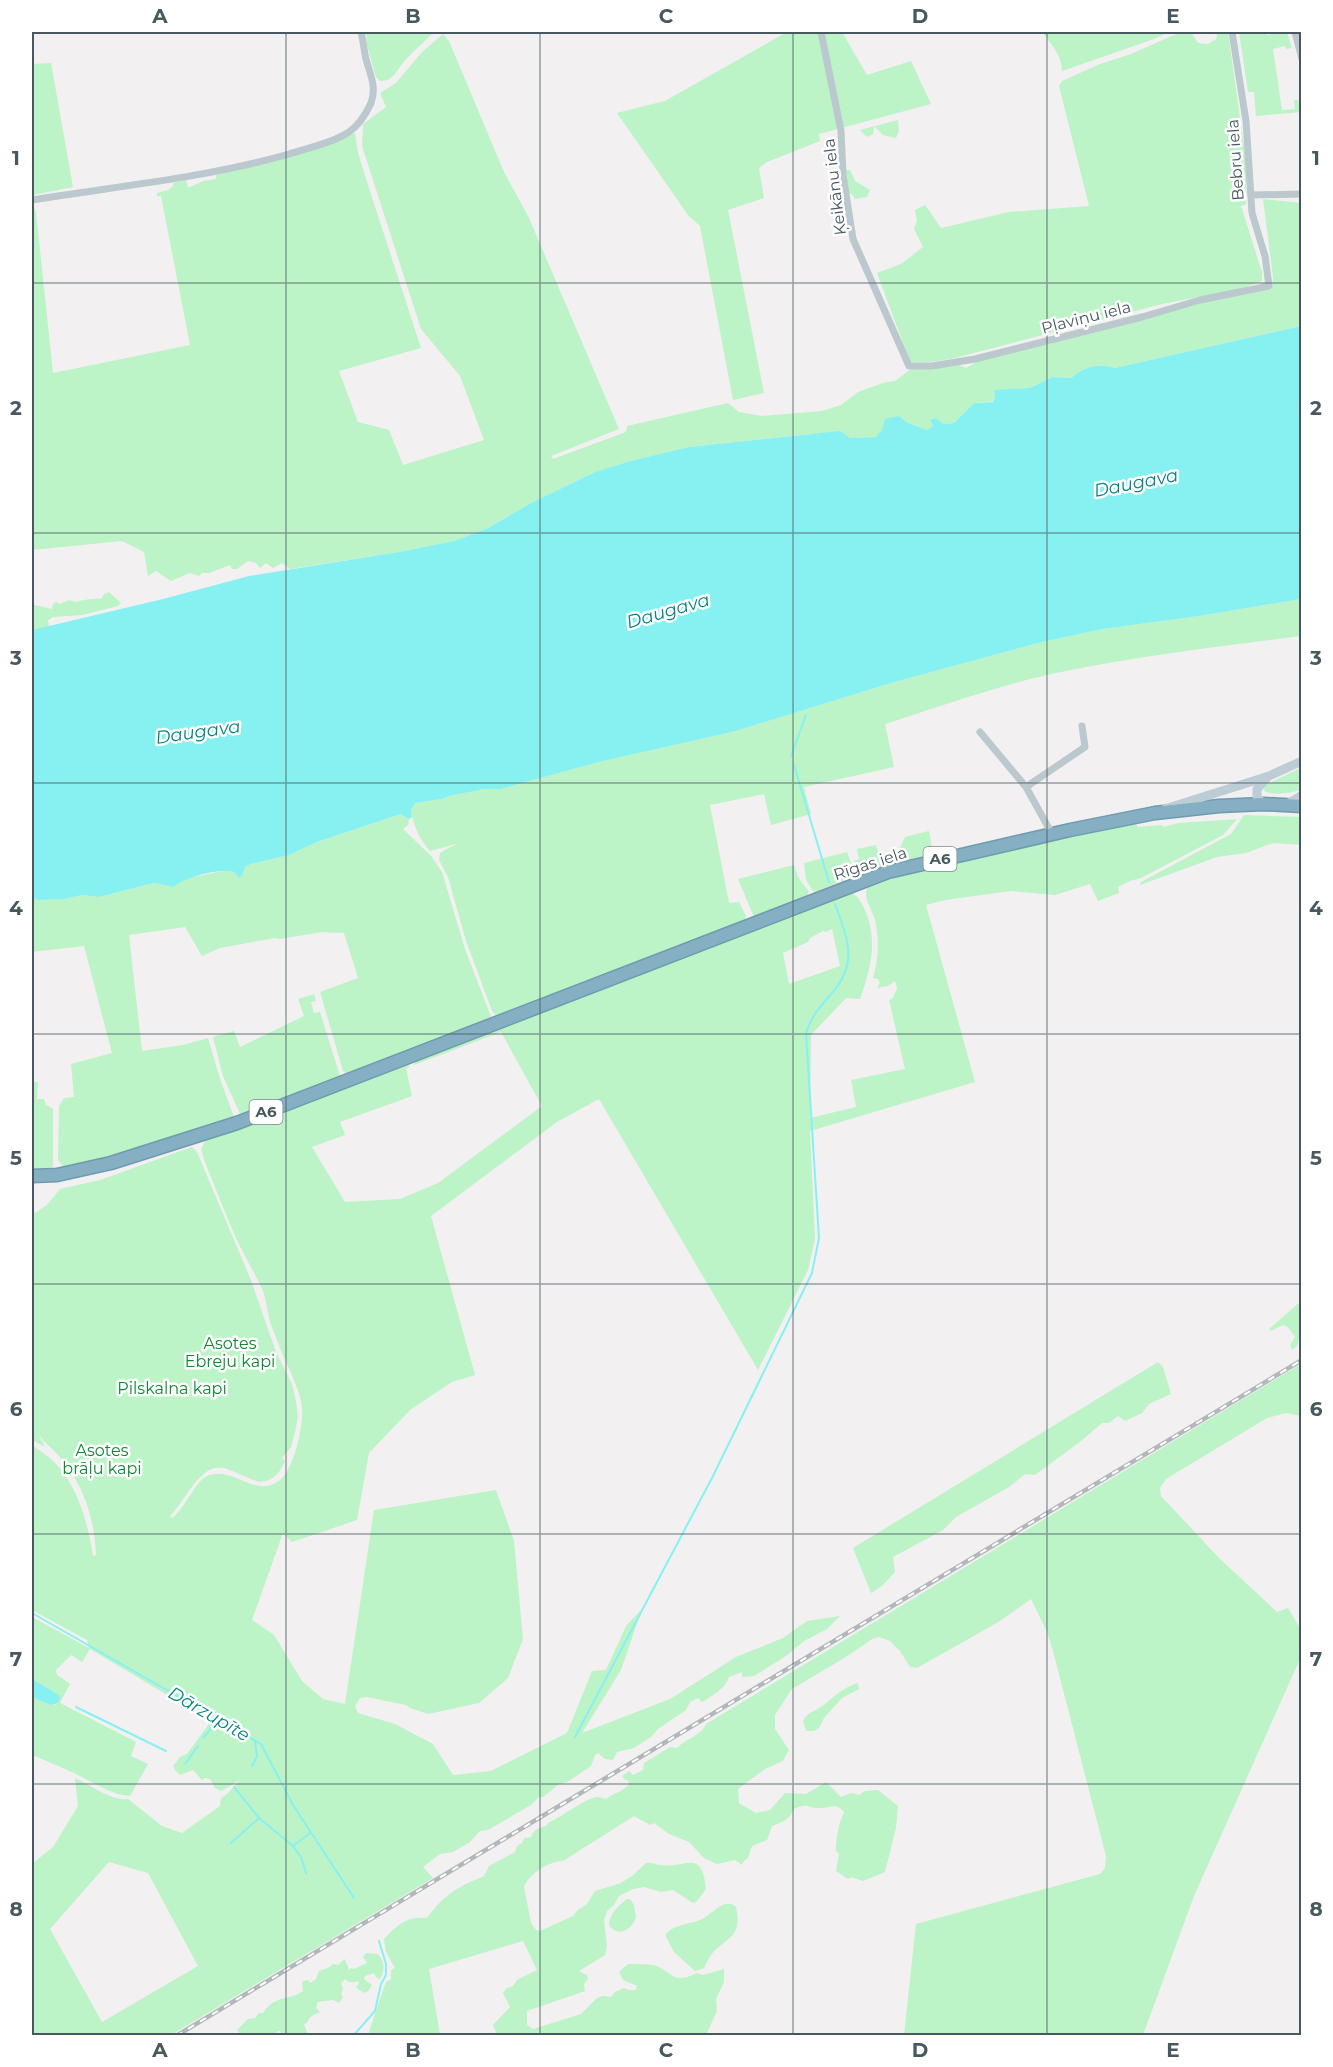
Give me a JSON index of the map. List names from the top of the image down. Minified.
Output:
{"streets":{"highway":["A6","Rīgas iela"],"street":["Bebru iela","Ķeikānu iela","Pļaviņu iela"]},"crossings":[["Bebru iela","Pļaviņu iela"],["Ķeikānu iela","Pļaviņu iela"],["A6","Rīgas iela"]],"water":["Daugava","Dārzupīte"],"parks":["Asotes Ebreju kapi","Pilskalna kapi","Asotes brāļu kapi"],"grid":{"columns":["A","B","C","D","E"],"rows":["1","2","3","4","5","6","7","8"]}}
